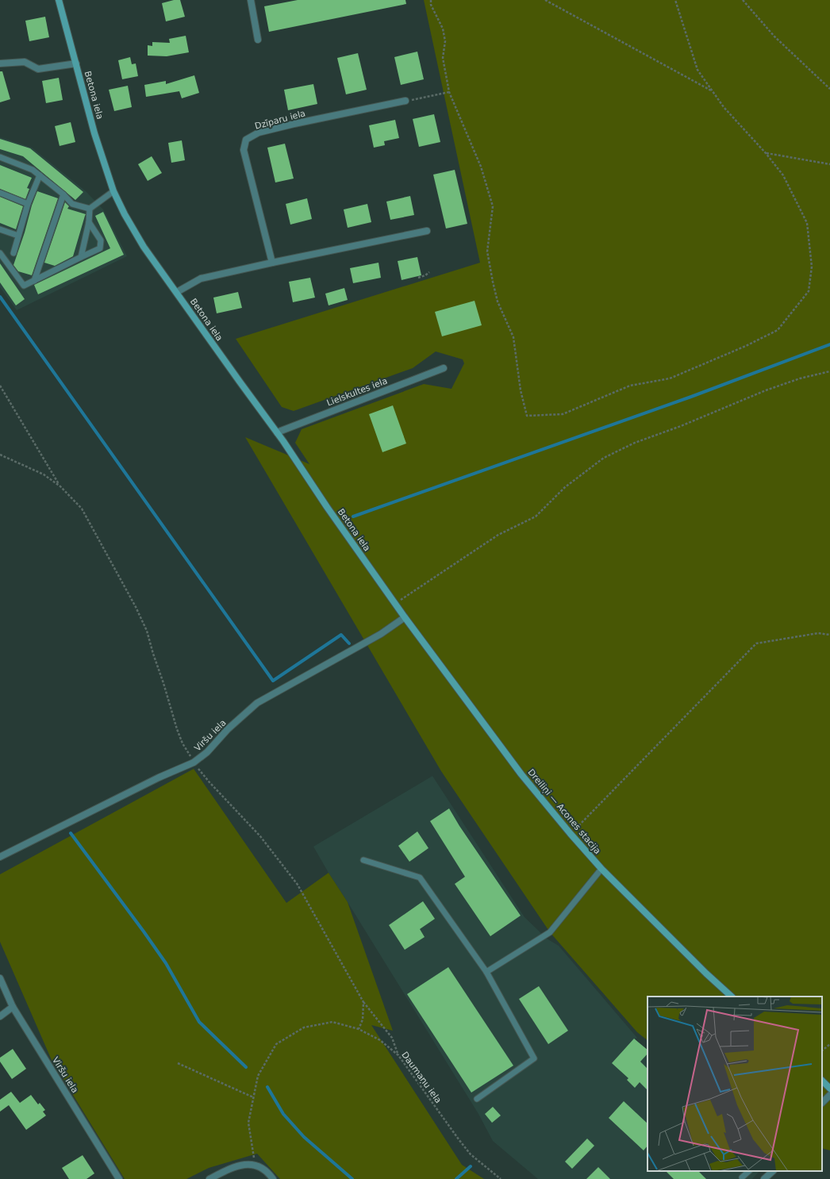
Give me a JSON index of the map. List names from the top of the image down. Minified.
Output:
{"streets":{"main road":["Betona iela","Dreiliņi — Acones stacija"],"street":["Dzīparu iela","Lielskultes iela","Viršu iela"],"path":["Daumaņu iela"]},"crossings":[["Betona iela","Lielskultes iela"],["Betona iela","Viršu iela"],["Betona iela","Dreiliņi — Acones stacija"],["Viršu iela","Dreiliņi — Acones stacija"]]}
